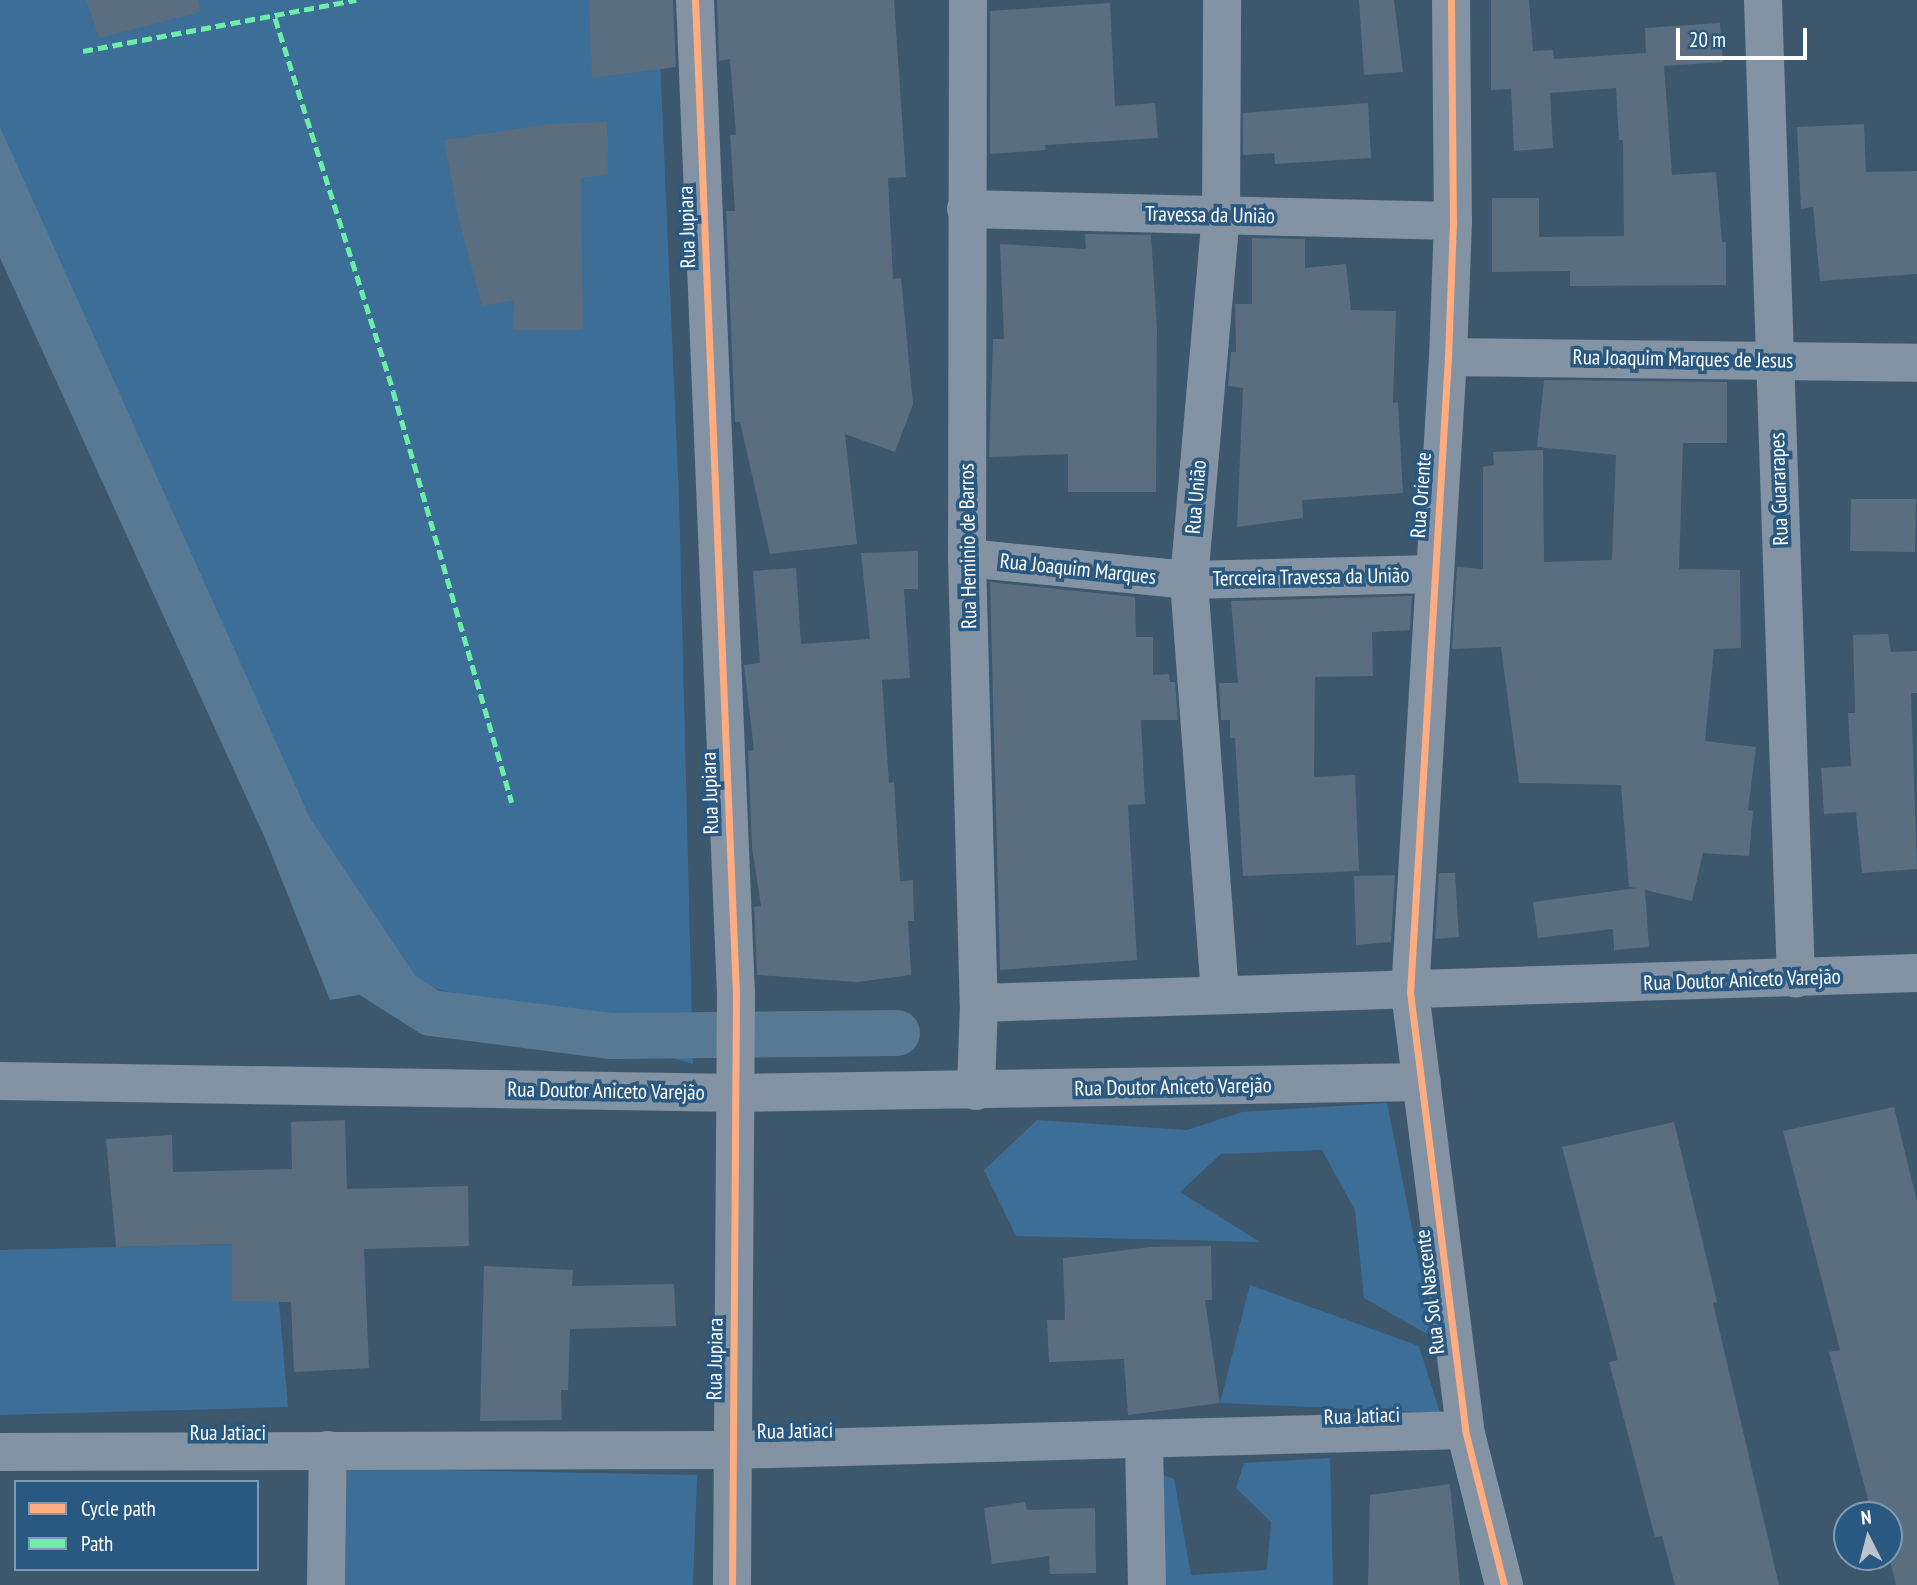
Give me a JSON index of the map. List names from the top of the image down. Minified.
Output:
{"streets":{"street":["Travessa da União","Rua Jupiara","Rua Joaquim Marques de Jesus","Rua Guararapes","Rua Oriente","Rua União","Rua Heminio de Barros","Rua Joaquim Marques","Tercceira Travessa da União","Rua Doutor Aniceto Varejão","Rua Sol Nascente","Rua Jatiaci"]},"crossings":[["Travessa da União","Rua Oriente"],["Travessa da União","Rua União"],["Travessa da União","Rua Heminio de Barros"],["Rua Jupiara","Rua Doutor Aniceto Varejão"],["Rua Jupiara","Rua Jatiaci"],["Rua Joaquim Marques de Jesus","Rua Guararapes"],["Rua Joaquim Marques de Jesus","Rua Oriente"],["Rua Guararapes","Rua Doutor Aniceto Varejão"],["Rua Oriente","Tercceira Travessa da União"],["Rua Oriente","Rua Doutor Aniceto Varejão"],["Rua Oriente","Rua Sol Nascente"],["Rua União","Rua Joaquim Marques"],["Rua União","Tercceira Travessa da União"],["Rua União","Rua Doutor Aniceto Varejão"],["Rua Heminio de Barros","Rua Joaquim Marques"],["Rua Heminio de Barros","Rua Doutor Aniceto Varejão"],["Rua Joaquim Marques","Tercceira Travessa da União"],["Rua Doutor Aniceto Varejão","Rua Sol Nascente"],["Rua Sol Nascente","Rua Jatiaci"]],"legend":["Cycle path","Path"],"scale_bar":"20 m","north":"top"}
